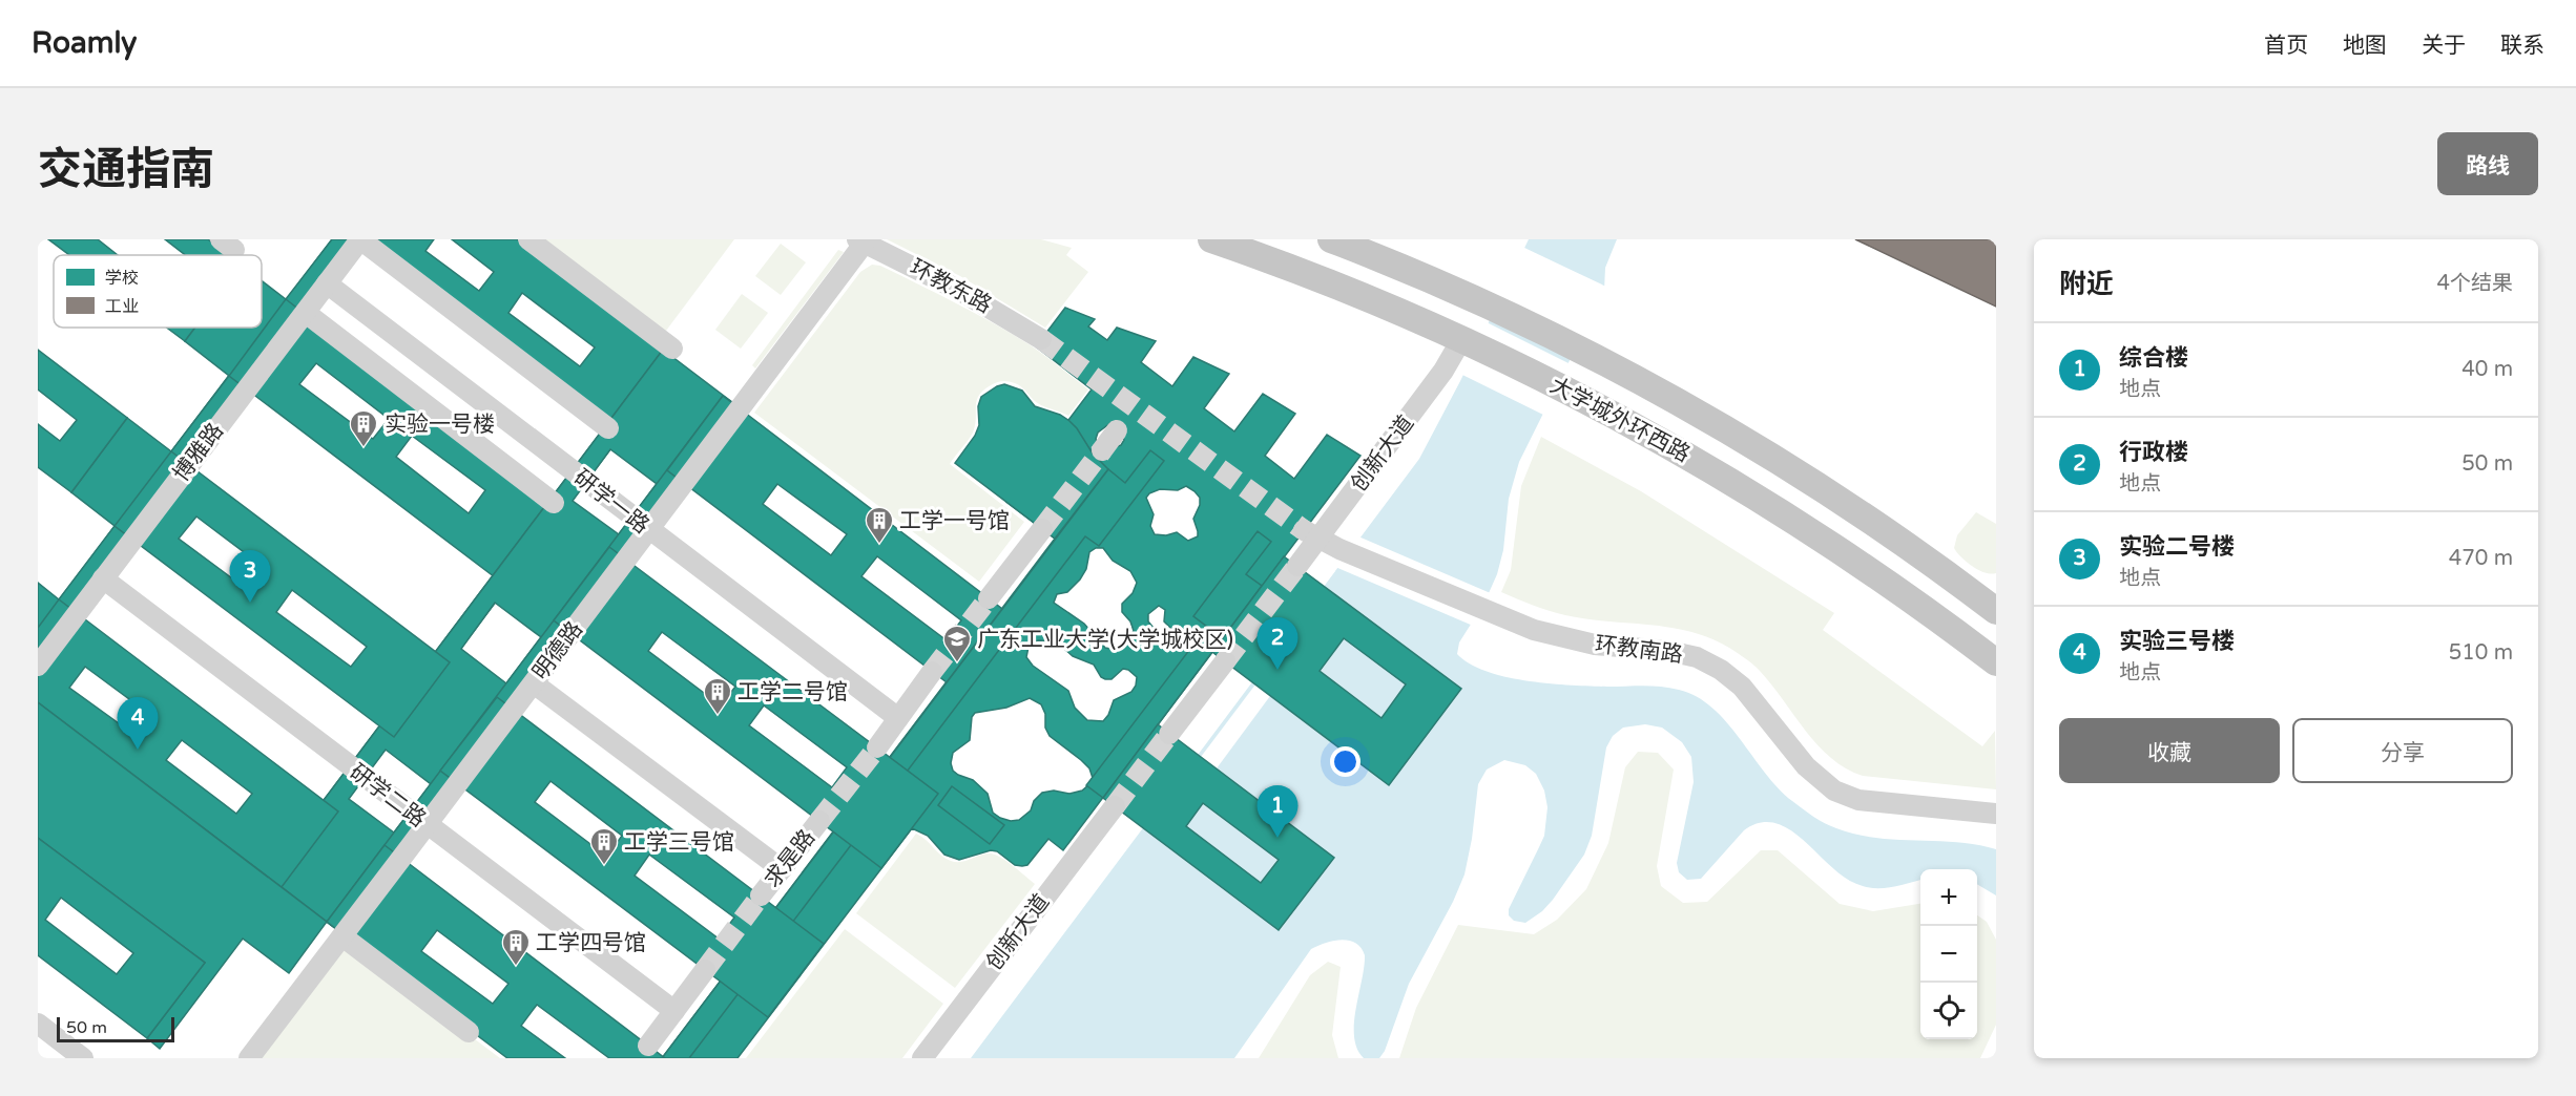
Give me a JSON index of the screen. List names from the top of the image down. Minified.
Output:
{"streets":{"main road":["大学城外环西路"],"lane":["环教东路","博雅路","创新大道","研学一路","环教南路","明德路","研学二路","求是路"]},"crossings":[["环教东路","明德路"],["大学城外环西路","创新大道"],["博雅路","研学一路"],["博雅路","研学二路"],["创新大道","环教南路"],["研学一路","明德路"],["明德路","研学二路"]],"places":{"building":["实验一号楼","工学一号馆","工学二号馆","工学三号馆","工学四号馆"],"school or university":["广东工业大学(大学城校区)"]},"legend":["学校","工业"],"scale_bar":"50 m","page":{"header":"Roamly","nav":["首页","地图","关于","联系"],"title":"交通指南","buttons":["路线",["收藏","分享"]],"heading":["附近","4个结果"],"list":[{"mark":"1","name":"综合楼","note":"地点","value":"40 m"},{"mark":"2","name":"行政楼","note":"地点","value":"50 m"},{"mark":"3","name":"实验二号楼","note":"地点","value":"470 m"},{"mark":"4","name":"实验三号楼","note":"地点","value":"510 m"}],"pins":["3","2","4","1"],"map_buttons":["+","−"],"scale":"50 m"}}
